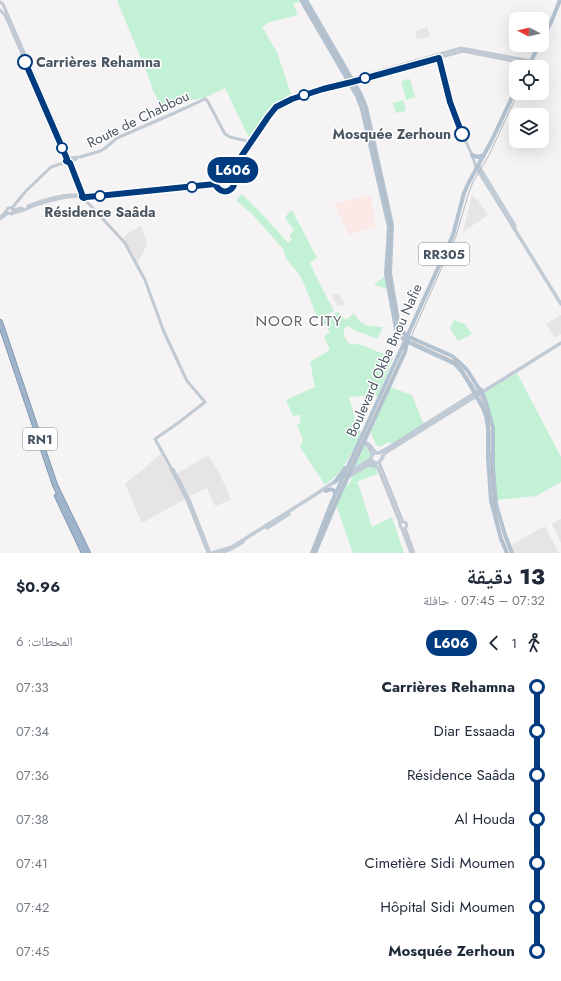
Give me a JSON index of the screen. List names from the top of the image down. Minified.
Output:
{"streets":{"highway":["RN1"],"main road":["RR305","Boulevard Okba Bnou Nafie"],"street":["Route de Chabbou"]},"districts":["NOOR CITY"],"places":["Carrières Rehamna","Mosquée Zerhoun","Résidence Saâda"],"lines":["bus line L606"],"north":"left","page":{"on_map":"L606","heading":["13 دقيقة","07:32 – 07:45 · حافلة","$0.96"],"legs":["1","L606","المحطات: 6"],"list":[{"name":"Carrières Rehamna","value":"07:33"},{"name":"Diar Essaada","value":"07:34"},{"name":"Résidence Saâda","value":"07:36"},{"name":"Al Houda","value":"07:38"},{"name":"Cimetière Sidi Moumen","value":"07:41"},{"name":"Hôpital Sidi Moumen","value":"07:42"},{"name":"Mosquée Zerhoun","value":"07:45"}]}}
